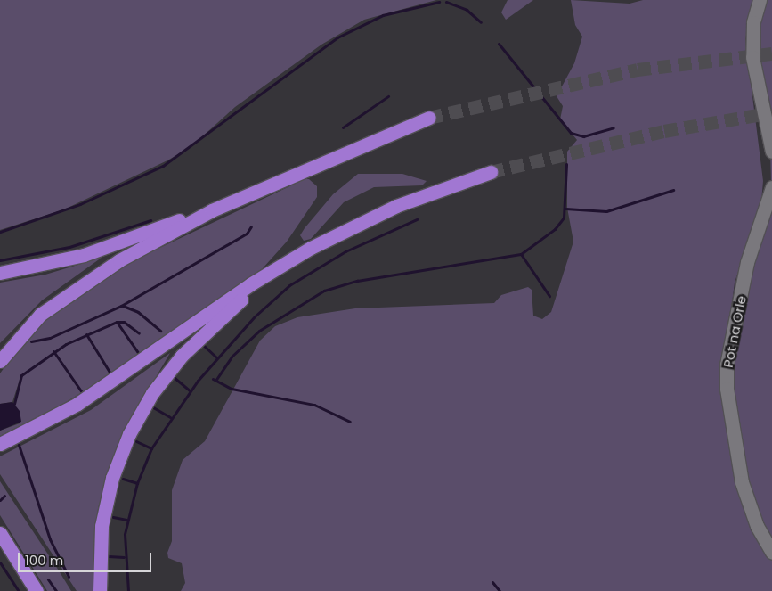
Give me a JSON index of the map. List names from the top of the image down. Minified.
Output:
{"streets":{"street":["Pot na Orle"]},"scale_bar":"100 m"}
